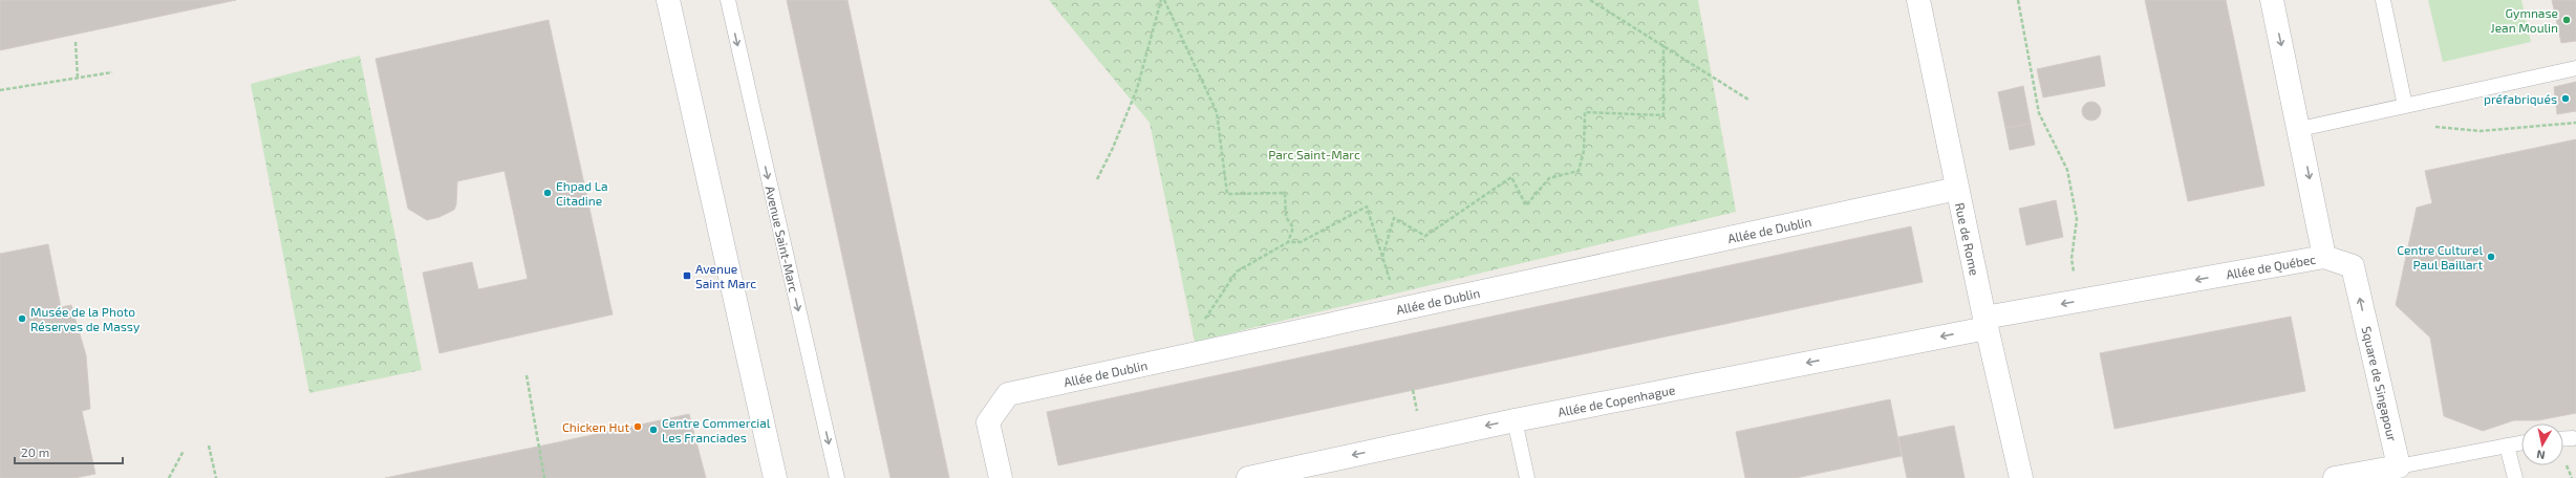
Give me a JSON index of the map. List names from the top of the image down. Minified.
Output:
{"streets":{"street":["Allée de Dublin","Rue de Rome","Allée de Québec","Square de Singapour","Allée de Copenhague"],"lane":["Avenue Saint-Marc"]},"crossings":[["Allée de Dublin","Rue de Rome"],["Rue de Rome","Allée de Québec"],["Rue de Rome","Allée de Copenhague"],["Allée de Québec","Square de Singapour"],["Allée de Québec","Allée de Copenhague"]],"one_way":["Avenue Saint-Marc","Square de Singapour","Allée de Copenhague"],"parks":["Parc Saint-Marc"],"places":{"other":["Gymnase Jean Moulin","préfabriqués","Ehpad La Citadine","Centre Culturel Paul Baillart","Musée de la Photo Réserves de Massy","Chicken Hut","Centre Commercial Les Franciades"],"transit":["Avenue Saint Marc"]},"scale_bar":"20 m","north":"bottom"}
